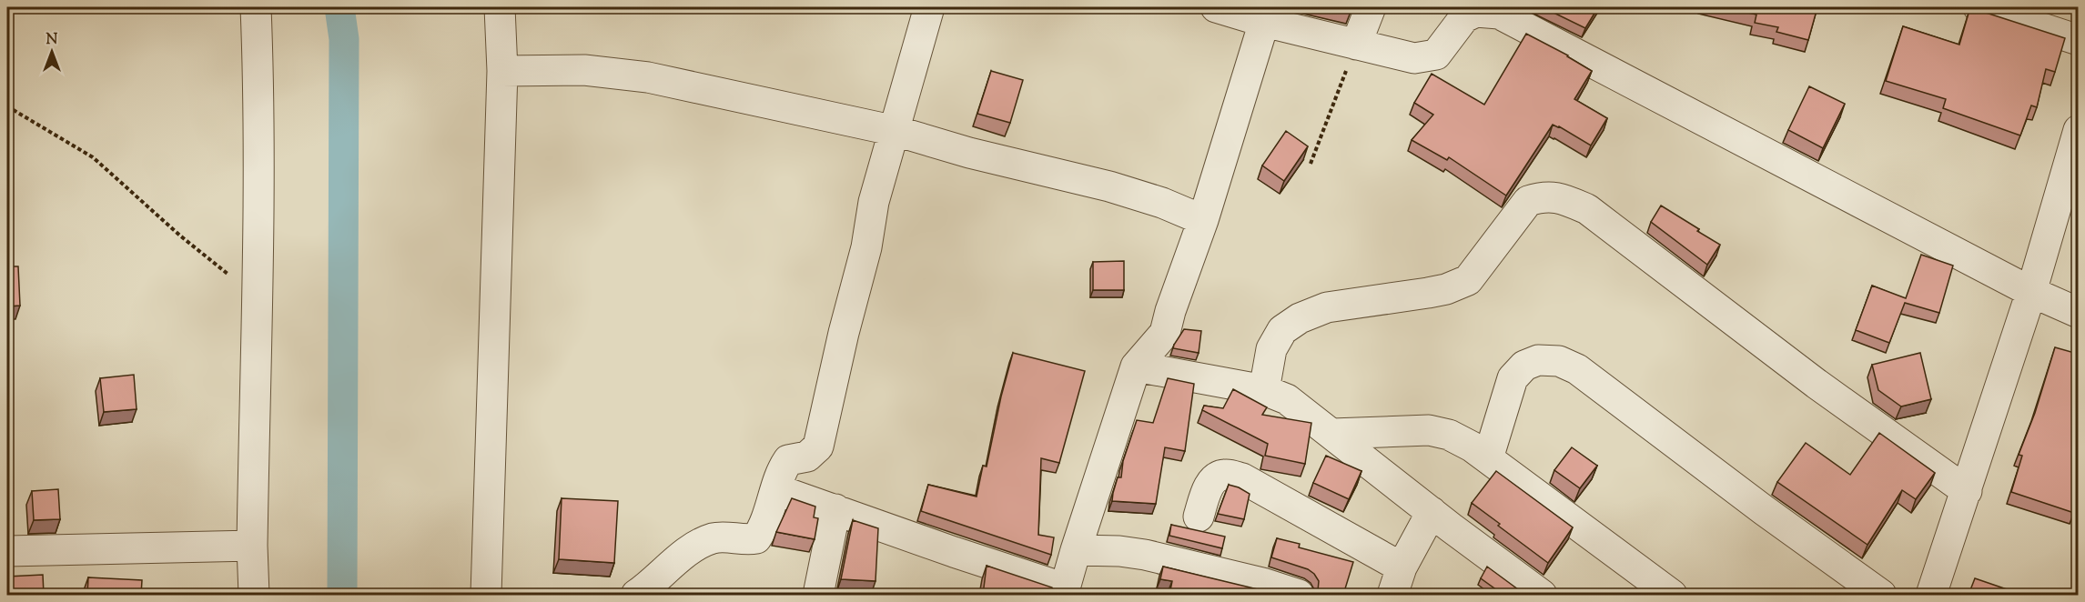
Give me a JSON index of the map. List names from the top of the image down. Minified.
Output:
{"north":"top"}
